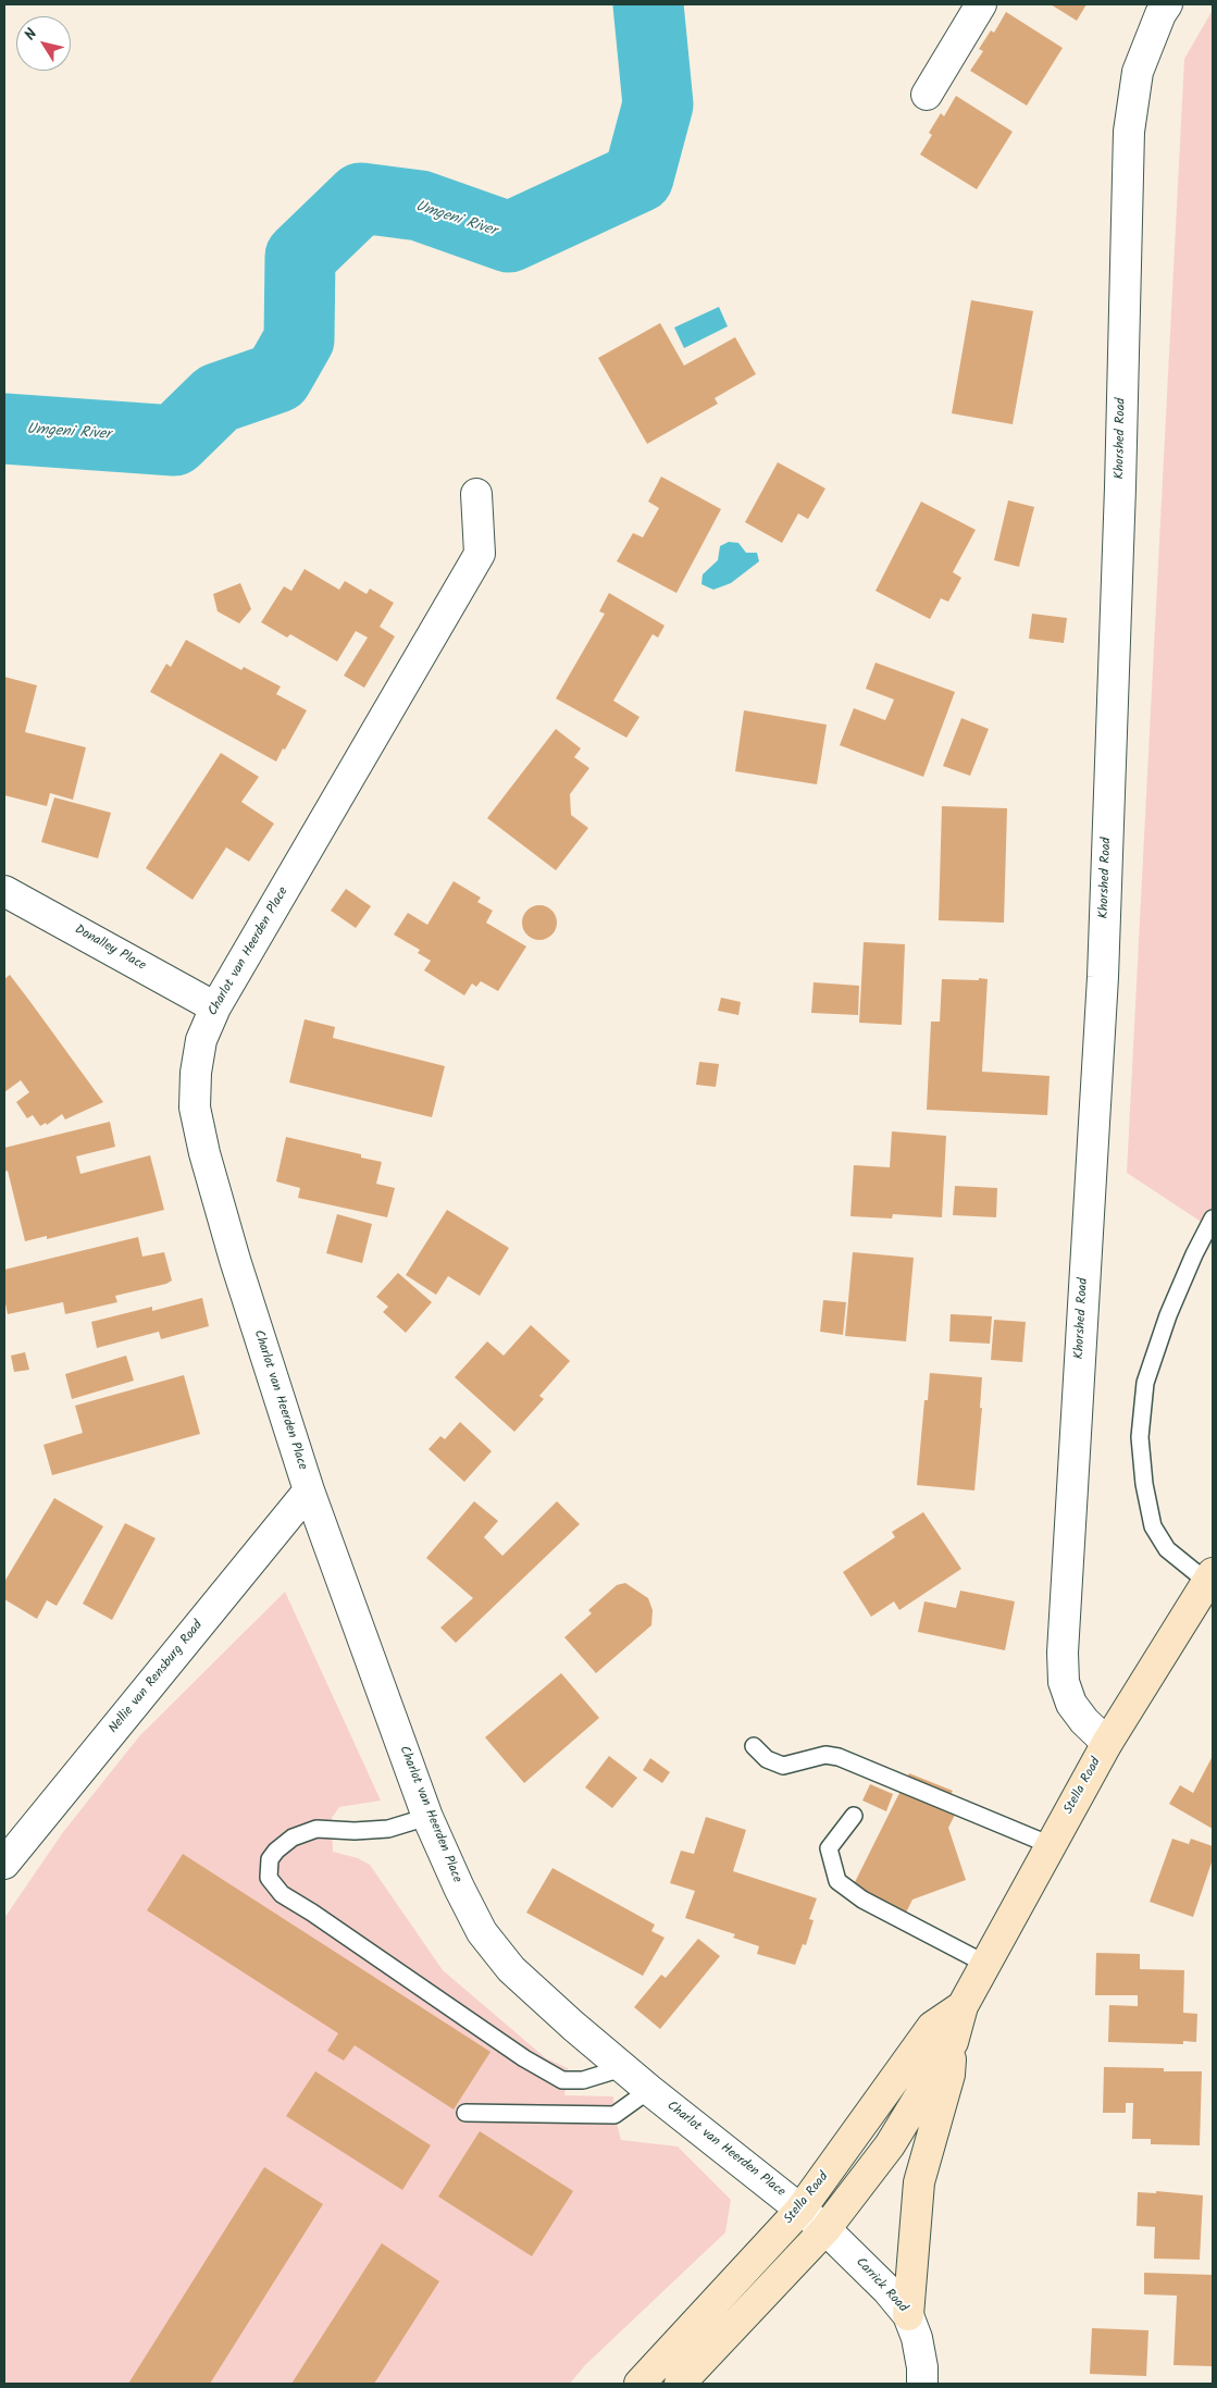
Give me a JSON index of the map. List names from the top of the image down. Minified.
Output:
{"streets":{"main road":["Stella Road"],"street":["Khorshed Road","Donalley Place","Charlot van Heerden Place","Nellie van Rensburg Road","Carrick Road"]},"crossings":[["Khorshed Road","Stella Road"],["Donalley Place","Charlot van Heerden Place"],["Charlot van Heerden Place","Nellie van Rensburg Road"],["Charlot van Heerden Place","Stella Road"],["Charlot van Heerden Place","Carrick Road"],["Stella Road","Carrick Road"]],"water":["Umgeni River"],"north":"top left"}
